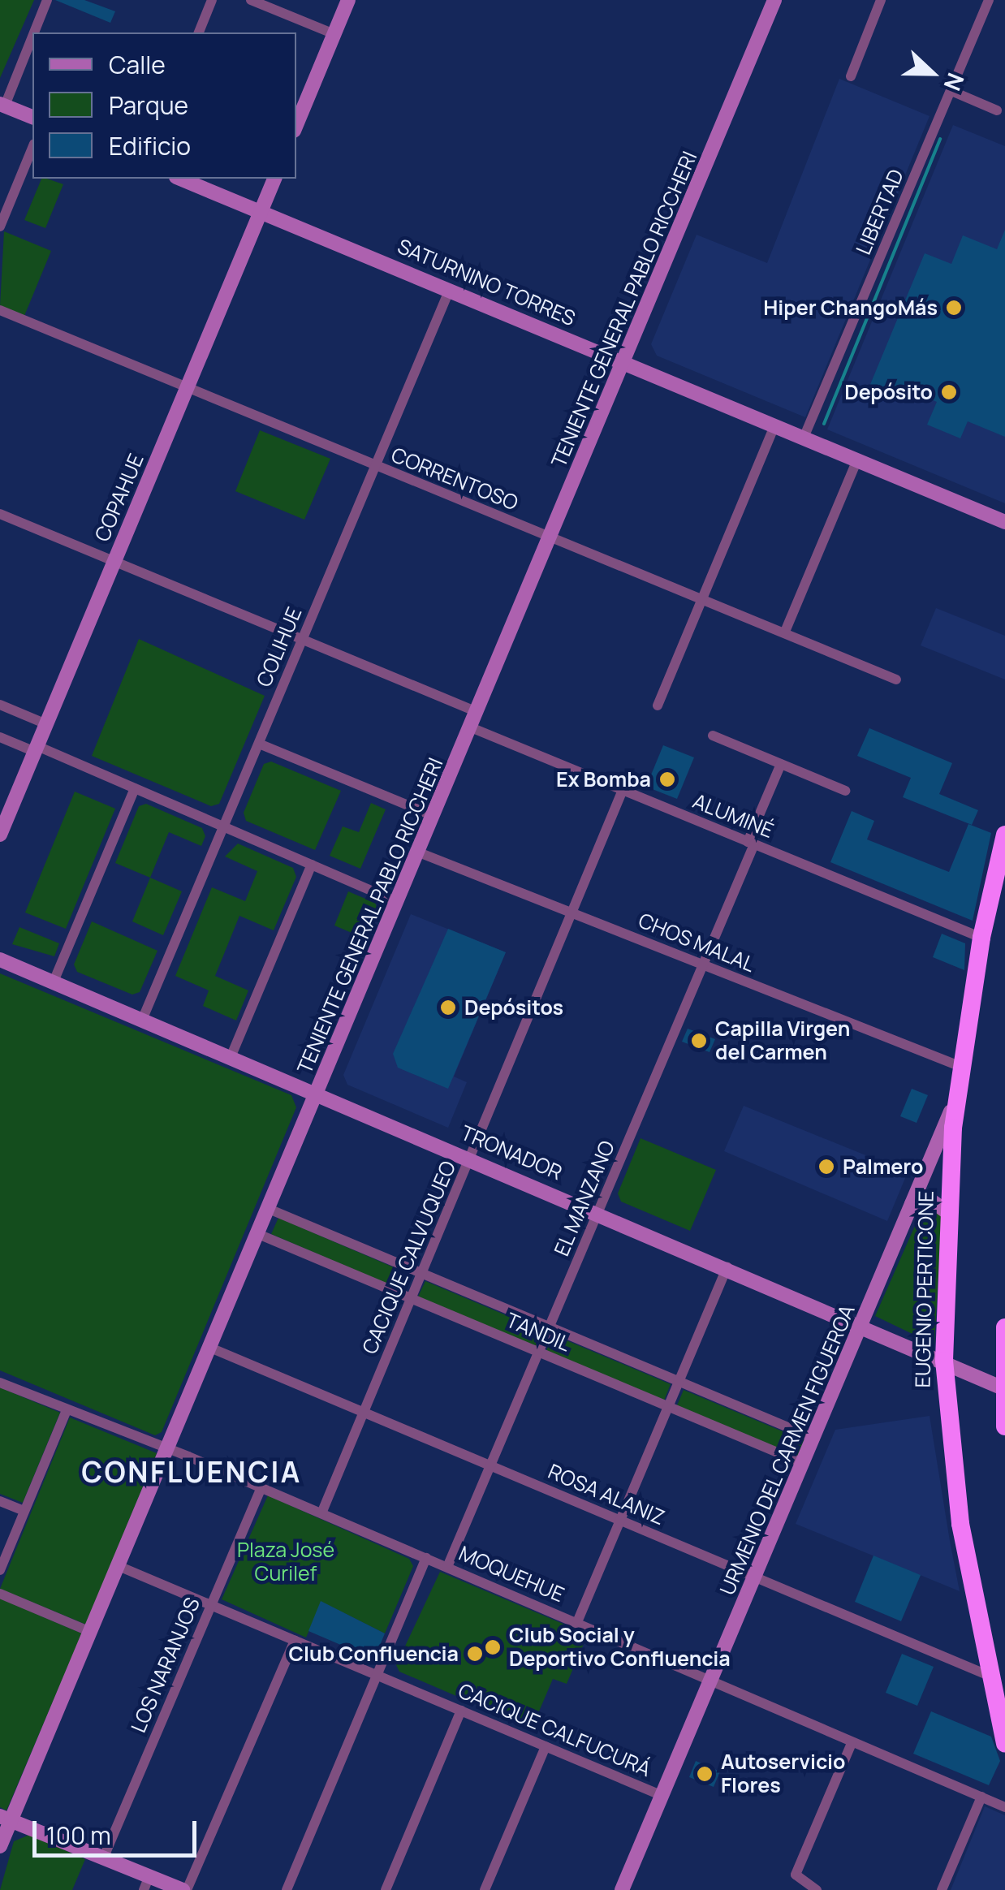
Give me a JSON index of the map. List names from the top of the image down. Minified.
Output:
{"streets":{"highway":["EUGENIO PERTICONE"],"street":["LIBERTAD","SATURNINO TORRES","TENIENTE GENERAL PABLO RICCHERI","CORRENTOSO","COPAHUE","COLIHUE","ALUMINÉ","CHOS MALAL","TRONADOR","EL MANZANO","CACIQUE CALVUQUEO","TANDIL","URMENIO DEL CARMEN FIGUEROA","ROSA ALANIZ","MOQUEHUE","LOS NARANJOS","CACIQUE CALFUCURÁ"]},"crossings":[["LIBERTAD","SATURNINO TORRES"],["SATURNINO TORRES","TENIENTE GENERAL PABLO RICCHERI"],["SATURNINO TORRES","COPAHUE"],["SATURNINO TORRES","COLIHUE"],["TENIENTE GENERAL PABLO RICCHERI","CORRENTOSO"],["TENIENTE GENERAL PABLO RICCHERI","ALUMINÉ"],["TENIENTE GENERAL PABLO RICCHERI","CHOS MALAL"],["TENIENTE GENERAL PABLO RICCHERI","TRONADOR"],["TENIENTE GENERAL PABLO RICCHERI","TANDIL"],["TENIENTE GENERAL PABLO RICCHERI","ROSA ALANIZ"],["TENIENTE GENERAL PABLO RICCHERI","MOQUEHUE"],["TENIENTE GENERAL PABLO RICCHERI","CACIQUE CALFUCURÁ"],["CORRENTOSO","COPAHUE"],["CORRENTOSO","COLIHUE"],["COLIHUE","TRONADOR"],["ALUMINÉ","EL MANZANO"],["ALUMINÉ","CACIQUE CALVUQUEO"],["ALUMINÉ","EUGENIO PERTICONE"],["CHOS MALAL","EL MANZANO"],["CHOS MALAL","CACIQUE CALVUQUEO"],["CHOS MALAL","EUGENIO PERTICONE"],["TRONADOR","EL MANZANO"],["TRONADOR","CACIQUE CALVUQUEO"],["TRONADOR","EUGENIO PERTICONE"],["TRONADOR","URMENIO DEL CARMEN FIGUEROA"],["EL MANZANO","TANDIL"],["EL MANZANO","ROSA ALANIZ"],["EL MANZANO","MOQUEHUE"],["CACIQUE CALVUQUEO","TANDIL"],["CACIQUE CALVUQUEO","ROSA ALANIZ"],["CACIQUE CALVUQUEO","MOQUEHUE"],["EUGENIO PERTICONE","URMENIO DEL CARMEN FIGUEROA"],["EUGENIO PERTICONE","ROSA ALANIZ"],["TANDIL","URMENIO DEL CARMEN FIGUEROA"],["URMENIO DEL CARMEN FIGUEROA","ROSA ALANIZ"],["URMENIO DEL CARMEN FIGUEROA","MOQUEHUE"],["URMENIO DEL CARMEN FIGUEROA","CACIQUE CALFUCURÁ"],["MOQUEHUE","LOS NARANJOS"],["LOS NARANJOS","CACIQUE CALFUCURÁ"]],"districts":["CONFLUENCIA"],"parks":["Plaza José Curilef"],"places":["Hiper ChangoMás","Depósito","Ex Bomba","Depósitos","Capilla Virgen del Carmen","Palmero","Club Social y Deportivo Confluencia","Club Confluencia","Autoservicio Flores"],"legend":["Calle","Parque","Edificio"],"scale_bar":"100 m","north":"right"}
